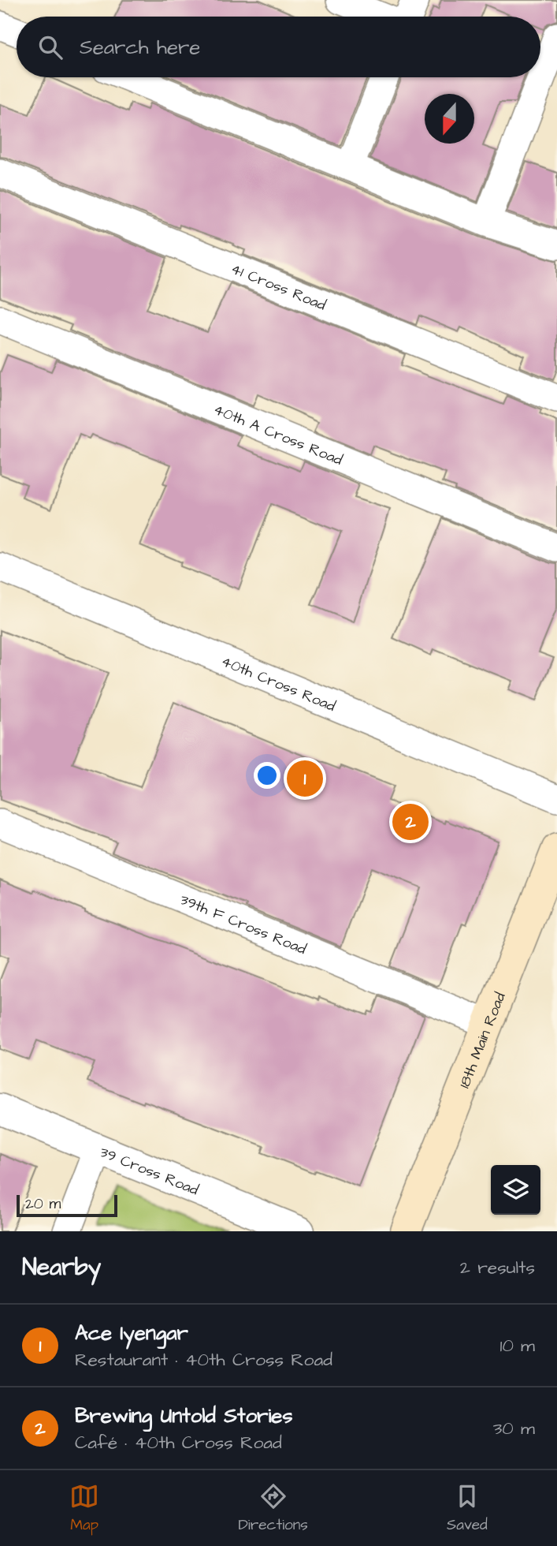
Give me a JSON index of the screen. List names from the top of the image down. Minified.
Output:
{"streets":{"main road":["18th Main Road"],"street":["41 Cross Road","40th A Cross Road","40th Cross Road","39th F Cross Road","39 Cross Road"]},"crossings":[["39th F Cross Road","18th Main Road"]],"scale_bar":"20 m","north":"bottom","page":{"search":"Search here","pins":["1","2"],"scale":"20 m","heading":["Nearby","2 results"],"list":[{"mark":"1","name":"Ace Iyengar","note":"Restaurant · 40th Cross Road","value":"10 m"},{"mark":"2","name":"Brewing Untold Stories","note":"Café · 40th Cross Road","value":"30 m"}],"nav":["Map","Directions","Saved"]}}
